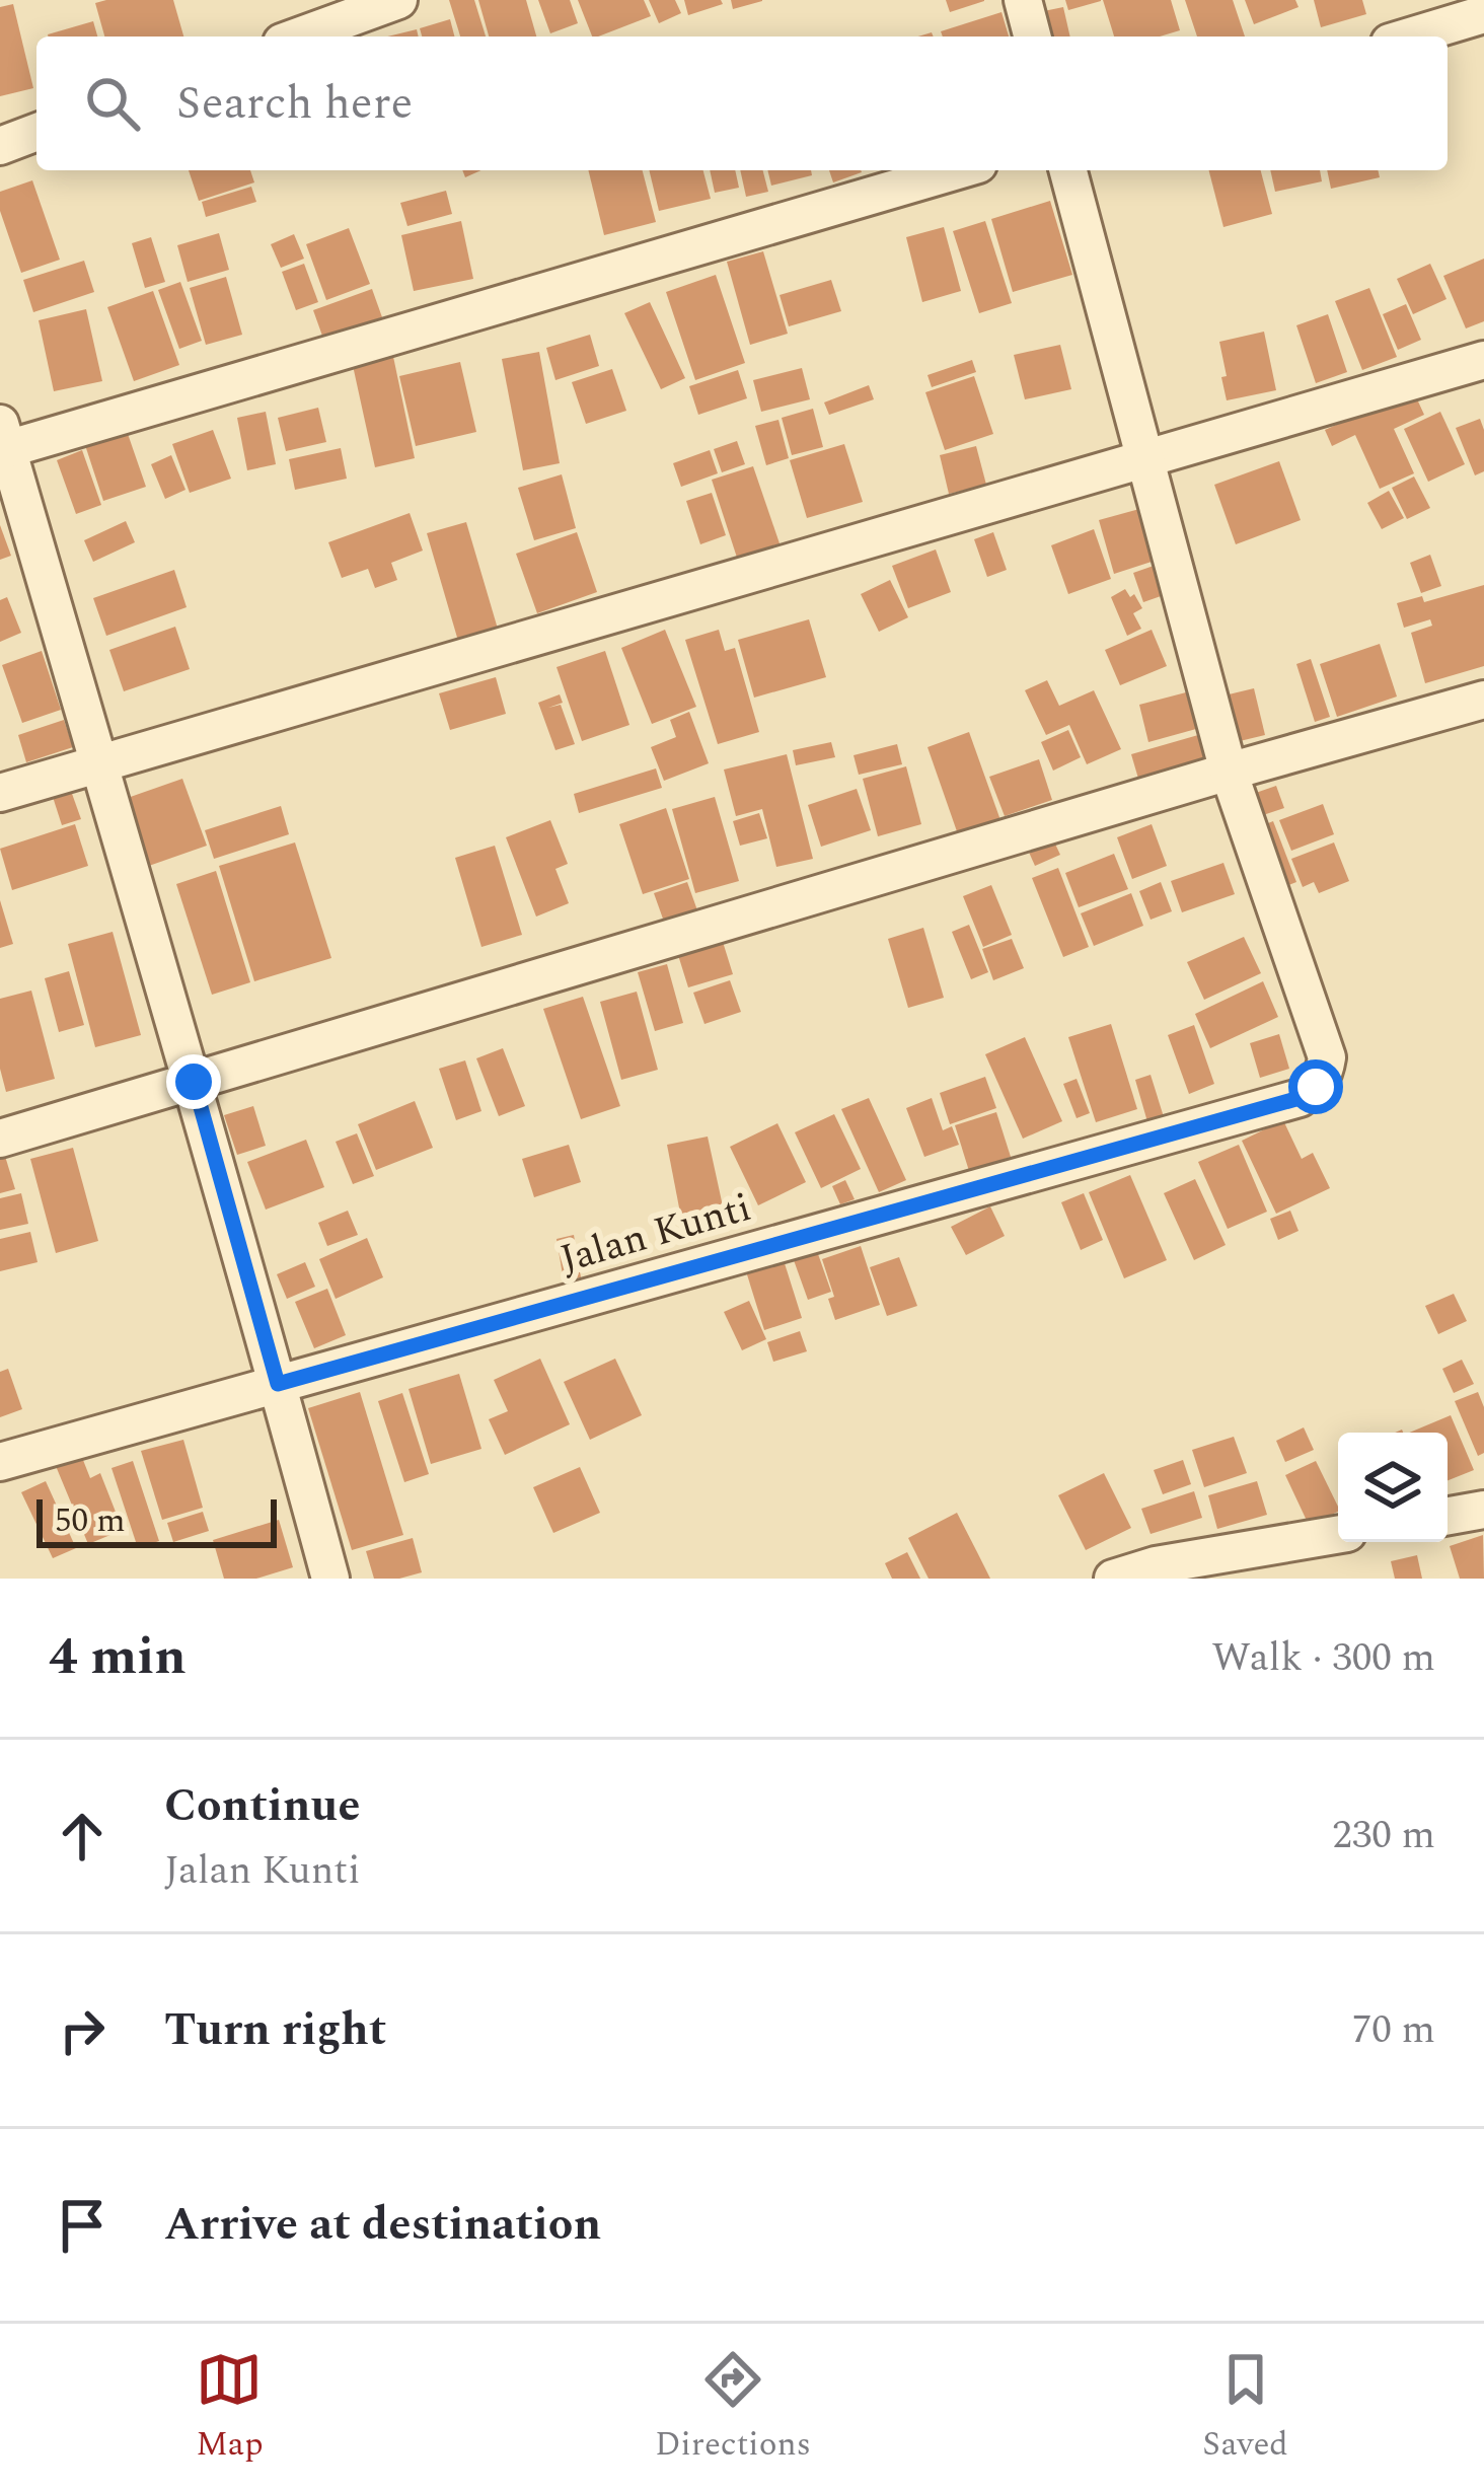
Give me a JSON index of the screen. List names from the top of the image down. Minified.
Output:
{"streets":{"street":["Jalan Kunti"]},"scale_bar":"50 m","page":{"search":"Search here","scale":"50 m","heading":["4 min","Walk · 300 m"],"list":[["Continue","Jalan Kunti","230 m"],["Turn right","70 m"],"Arrive at destination"],"nav":["Map","Directions","Saved"]}}
